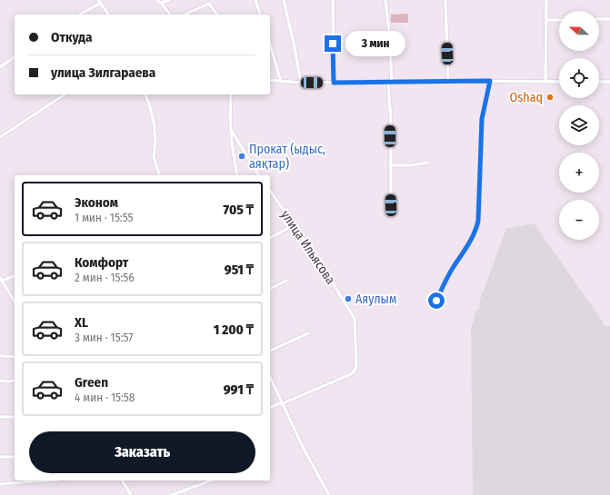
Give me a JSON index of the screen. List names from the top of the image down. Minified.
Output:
{"streets":{"street":["улица Ильясова"]},"places":["Oshaq","Прокат (ыдыс, аяқтар)","Аяулым"],"north":"left","page":{"map_buttons":["+","−"],"banner":["Откуда","улица Зилгараева"],"bubble":"3 мин","list":[{"name":"Эконом","note":"1 мин · 15:55","value":"705 ₸"},{"name":"Комфорт","note":"2 мин · 15:56","value":"951 ₸"},{"name":"XL","note":"3 мин · 15:57","value":"1 200 ₸"},{"name":"Green","note":"4 мин · 15:58","value":"991 ₸"}],"buttons":"Заказать"}}
